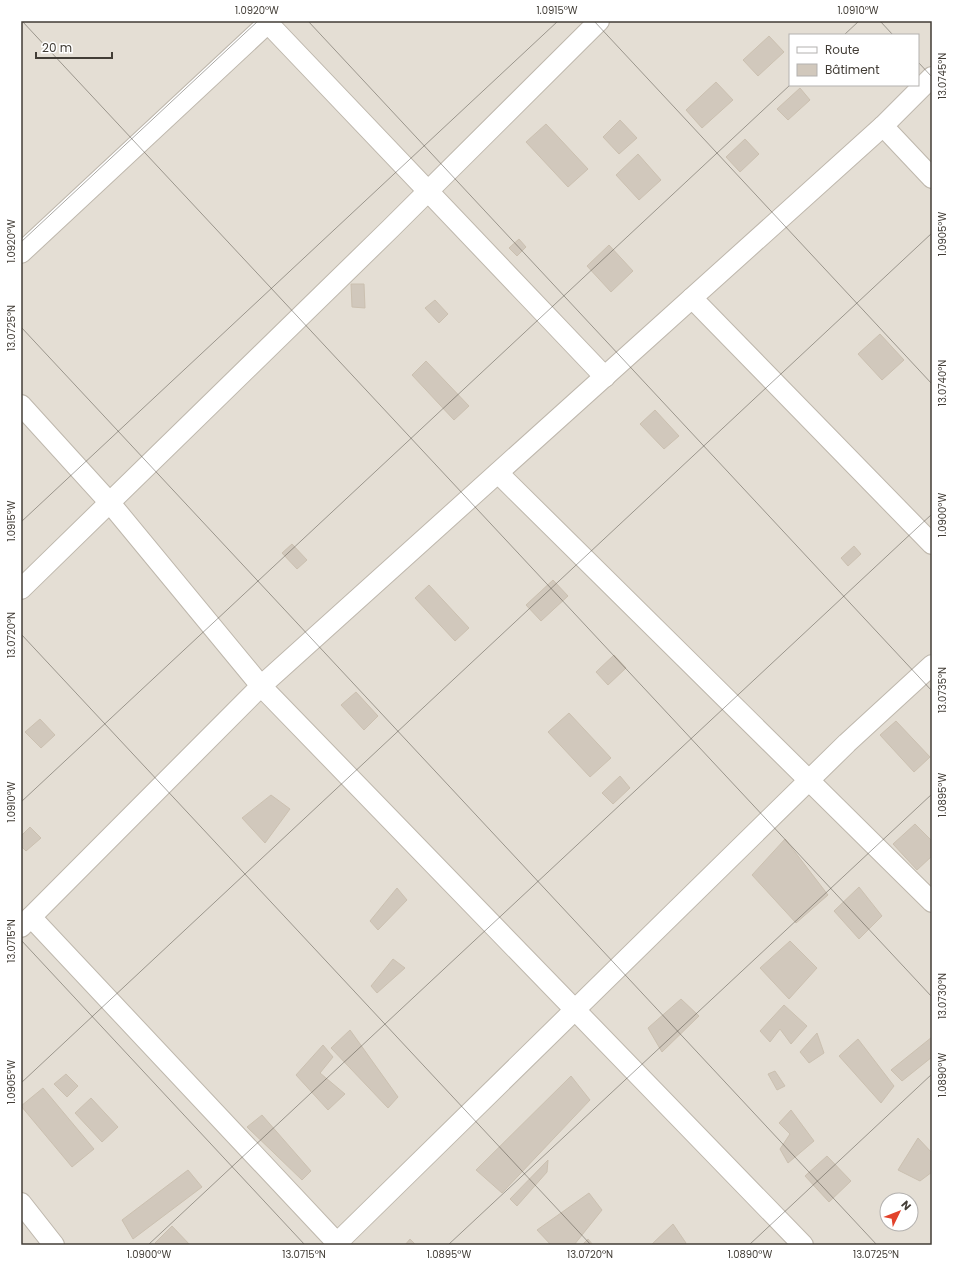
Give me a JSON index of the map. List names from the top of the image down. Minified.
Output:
{"legend":["Route","Bâtiment"],"scale_bar":"20 m","north":"top right","coordinates":["1.0920°W","1.0915°W","1.0910°W","13.0745°N","1.0905°W","13.0725°N","13.0740°N","1.0900°W","13.0720°N","13.0735°N","1.0895°W","13.0715°N","13.0730°N","1.0890°W"]}
